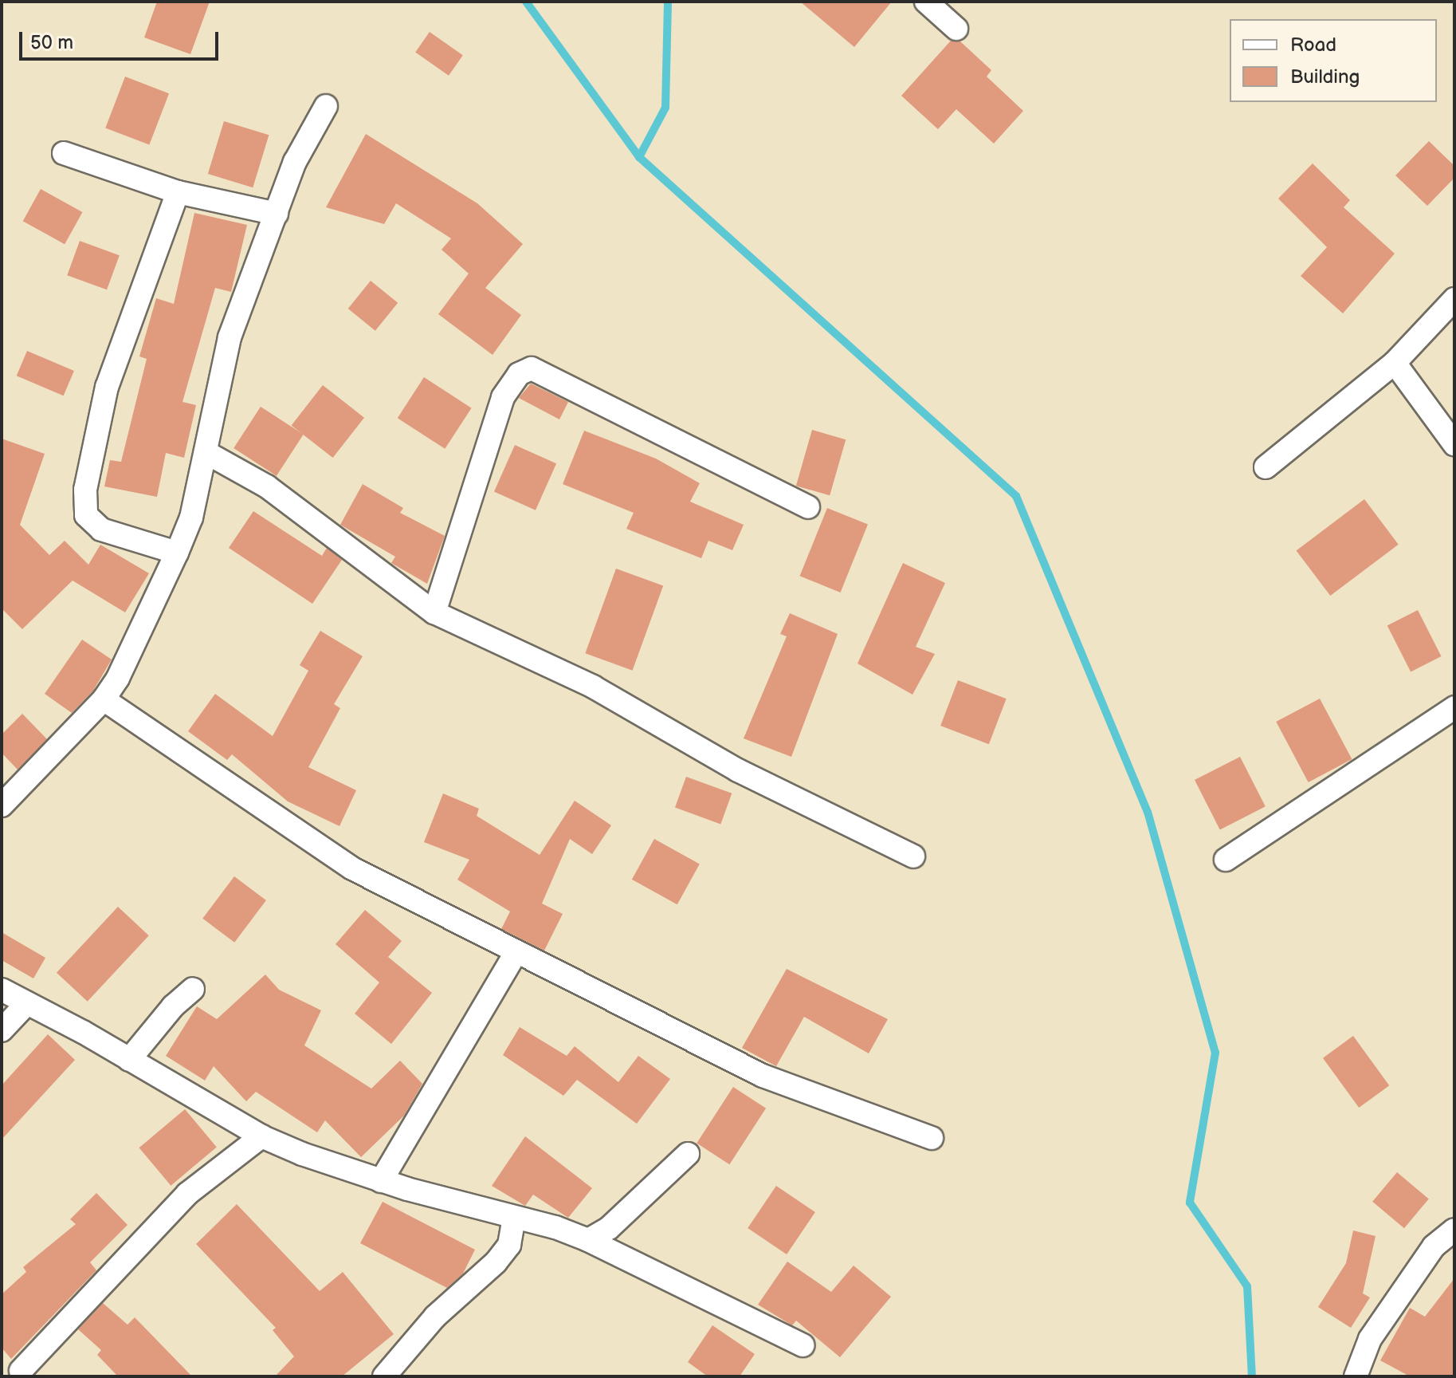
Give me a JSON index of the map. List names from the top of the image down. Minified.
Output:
{"legend":["Road","Building"],"scale_bar":"50 m"}
